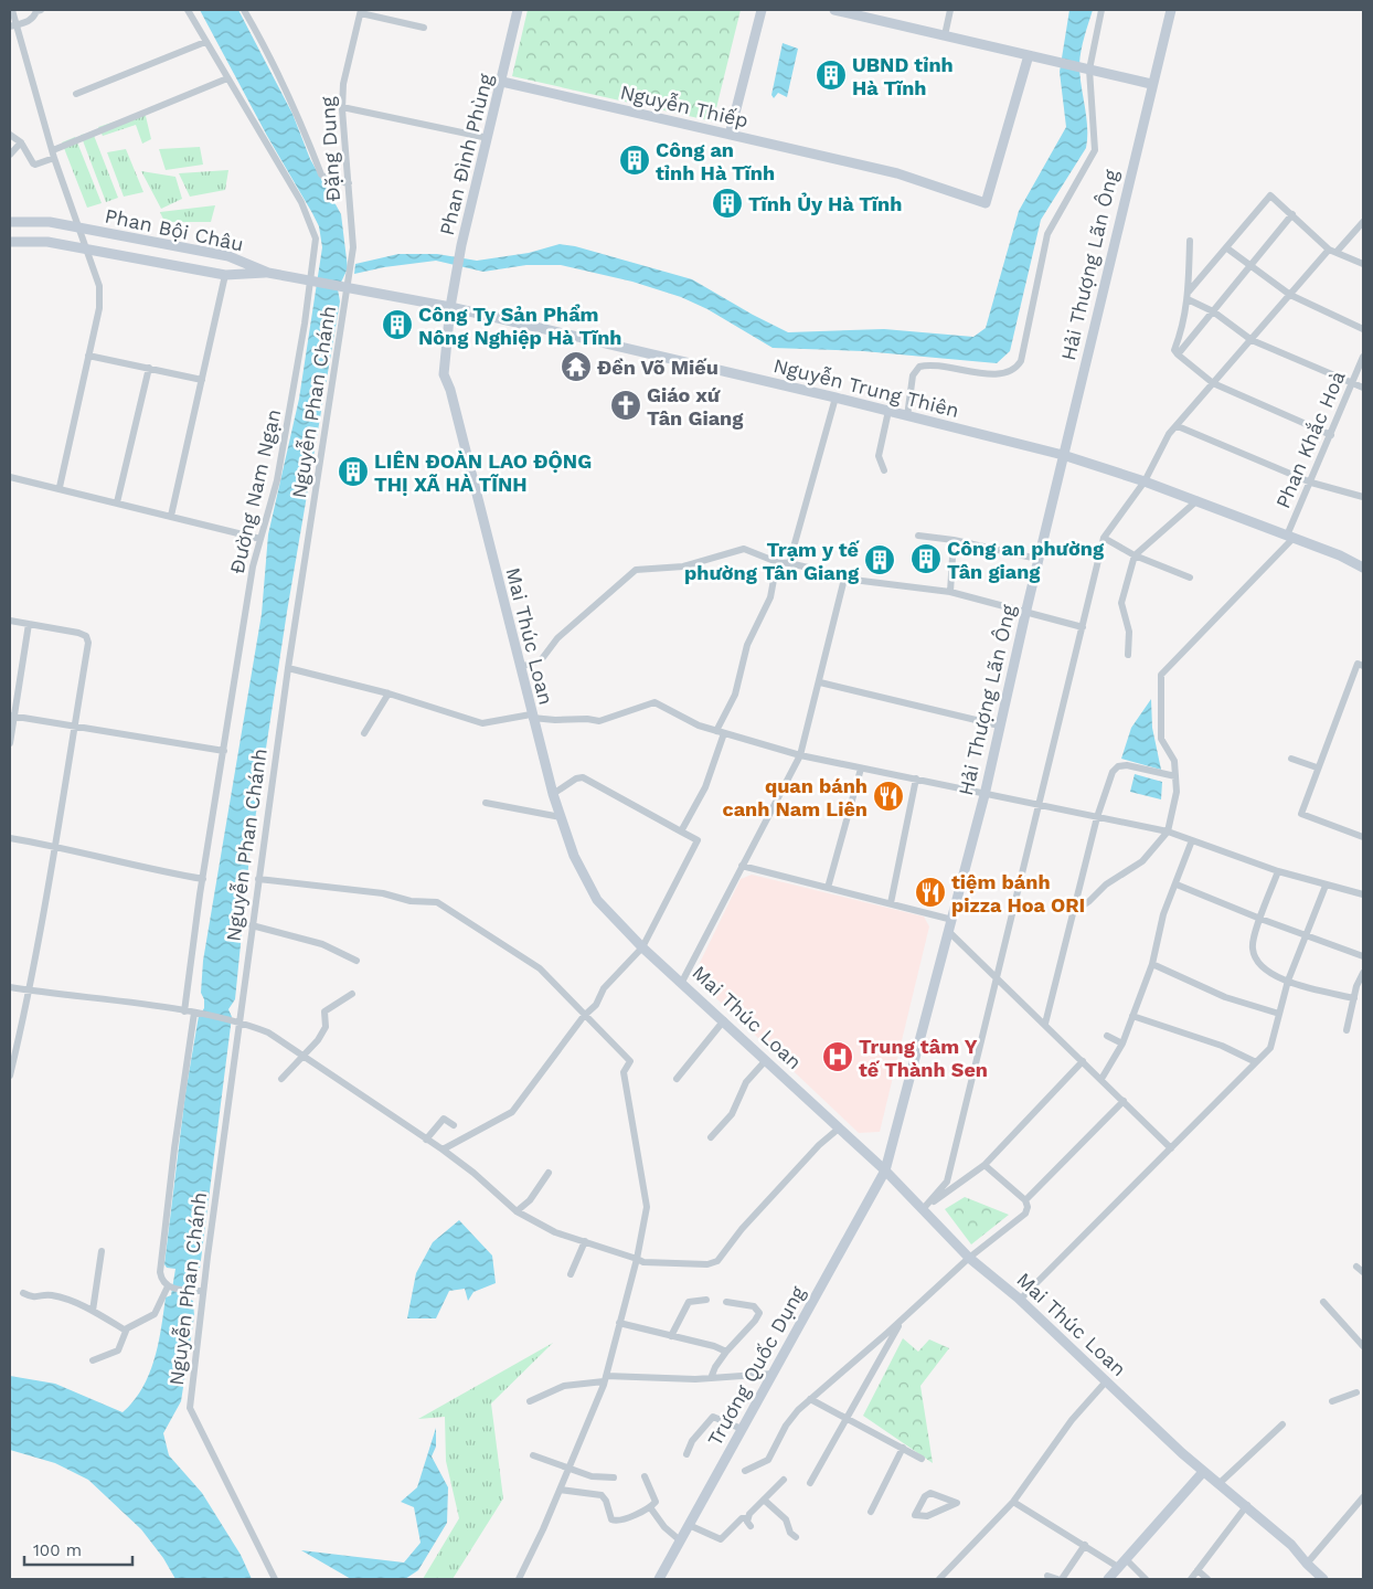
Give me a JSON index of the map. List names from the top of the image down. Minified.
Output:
{"streets":{"street":["Nguyễn Thiếp","Đặng Dung","Phan Đình Phùng","Phan Bội Châu","Hải Thượng Lãn Ông","Nguyễn Trung Thiên","Nguyễn Phan Chánh","Phan Khắc Hoà","Đường Nam Ngạn","Mai Thúc Loan","Trương Quốc Dụng"]},"crossings":[["Nguyễn Thiếp","Phan Đình Phùng"],["Đặng Dung","Nguyễn Trung Thiên"],["Đặng Dung","Nguyễn Phan Chánh"],["Phan Đình Phùng","Nguyễn Trung Thiên"],["Phan Đình Phùng","Mai Thúc Loan"],["Phan Bội Châu","Nguyễn Trung Thiên"],["Hải Thượng Lãn Ông","Nguyễn Trung Thiên"],["Hải Thượng Lãn Ông","Mai Thúc Loan"],["Hải Thượng Lãn Ông","Trương Quốc Dụng"],["Nguyễn Trung Thiên","Nguyễn Phan Chánh"],["Nguyễn Trung Thiên","Phan Khắc Hoà"],["Nguyễn Trung Thiên","Đường Nam Ngạn"],["Nguyễn Trung Thiên","Mai Thúc Loan"],["Mai Thúc Loan","Trương Quốc Dụng"]],"places":{"building":["UBND tỉnh Hà Tĩnh","Công an tỉnh Hà Tĩnh","Tĩnh Ủy Hà Tĩnh","Công Ty Sản Phẩm Nông Nghiệp Hà Tĩnh","LIÊN ĐOÀN LAO ĐỘNG THỊ XÃ HÀ TĨNH","Công an phường Tân giang","Trạm y tế phường Tân Giang"],"temple":["Đền Võ Miếu"],"church":["Giáo xứ Tân Giang"],"restaurant":["quan bánh canh Nam Liên","tiệm bánh pizza Hoa ORI"],"hospital":["Trung tâm Y tế Thành Sen"]},"scale_bar":"100 m"}
